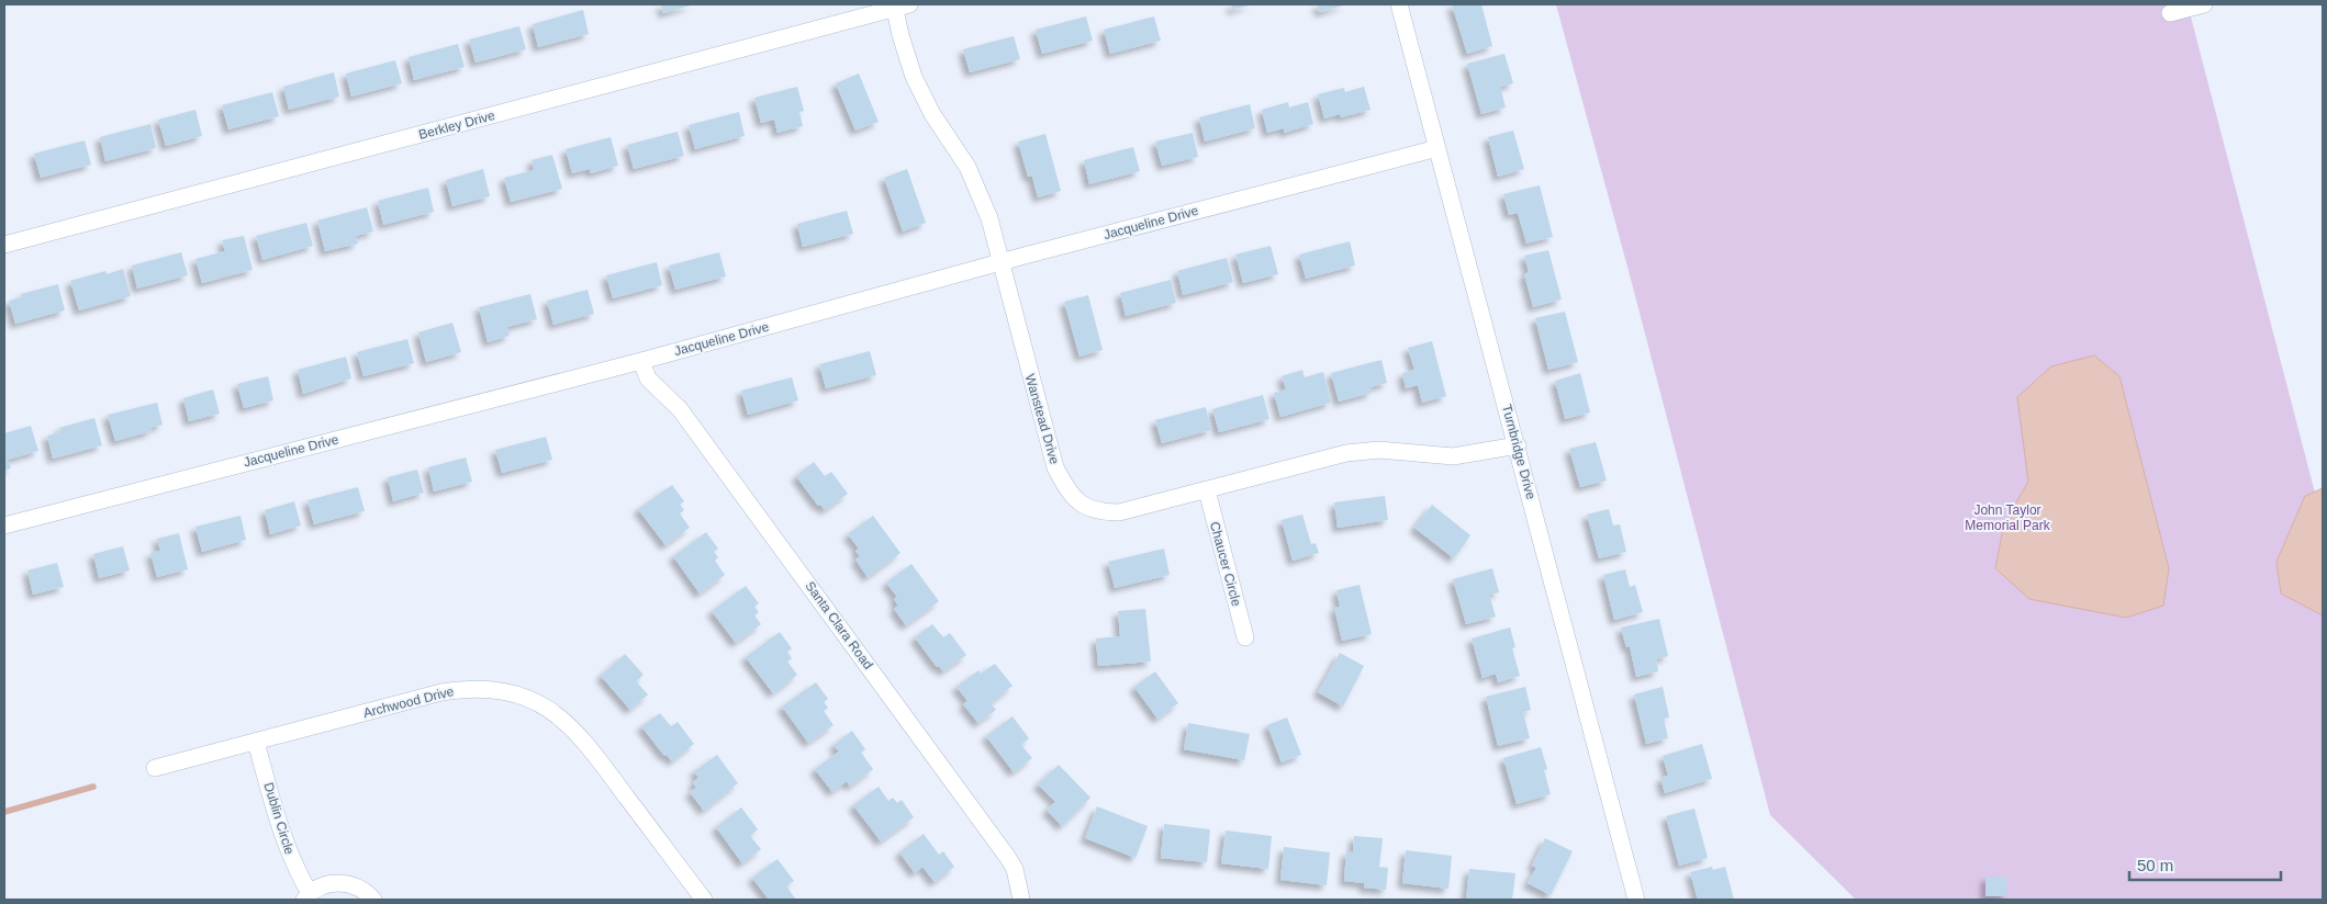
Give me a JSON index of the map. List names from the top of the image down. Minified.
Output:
{"streets":{"street":["Berkley Drive","Jacqueline Drive","Wanstead Drive","Turnbridge Drive","Chaucer Circle","Santa Clara Road","Archwood Drive","Dublin Circle"]},"crossings":[["Berkley Drive","Wanstead Drive"],["Jacqueline Drive","Wanstead Drive"],["Jacqueline Drive","Turnbridge Drive"],["Jacqueline Drive","Santa Clara Road"],["Wanstead Drive","Turnbridge Drive"],["Wanstead Drive","Chaucer Circle"],["Archwood Drive","Dublin Circle"]],"parks":["John Taylor Memorial Park"],"scale_bar":"50 m"}
